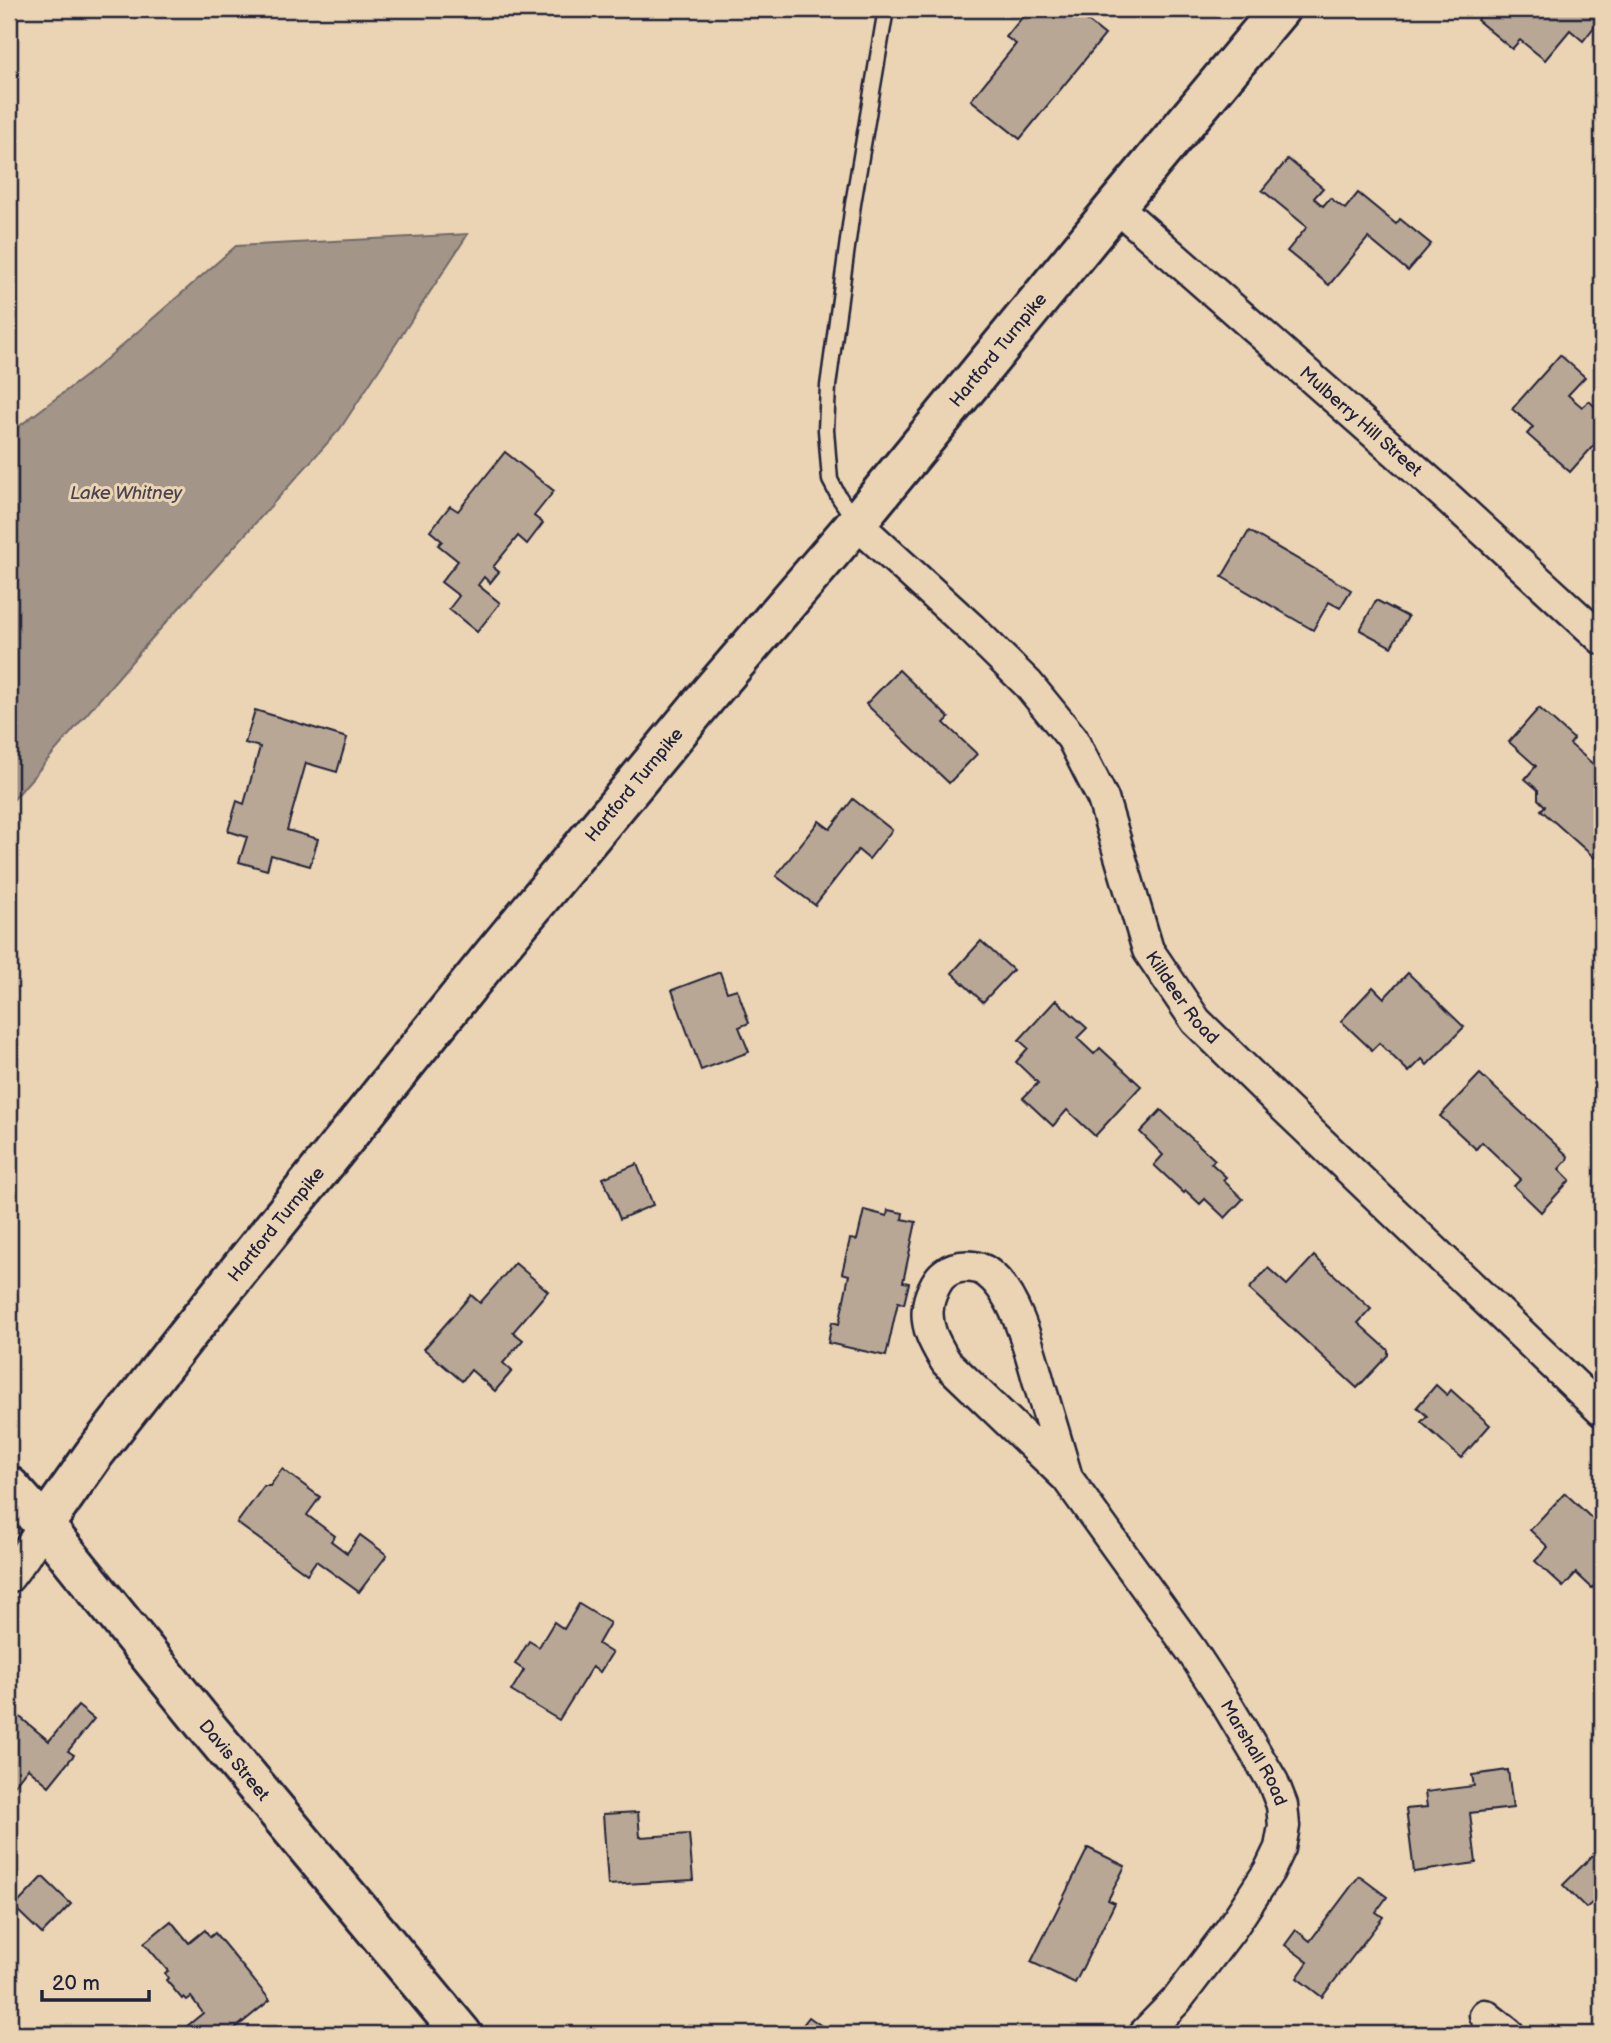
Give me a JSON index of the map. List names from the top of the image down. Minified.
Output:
{"streets":{"main road":["Hartford Turnpike","Davis Street"],"street":["Mulberry Hill Street","Killdeer Road","Marshall Road"]},"crossings":[["Hartford Turnpike","Mulberry Hill Street"],["Hartford Turnpike","Killdeer Road"],["Hartford Turnpike","Davis Street"]],"water":["Lake Whitney"],"scale_bar":"20 m"}
